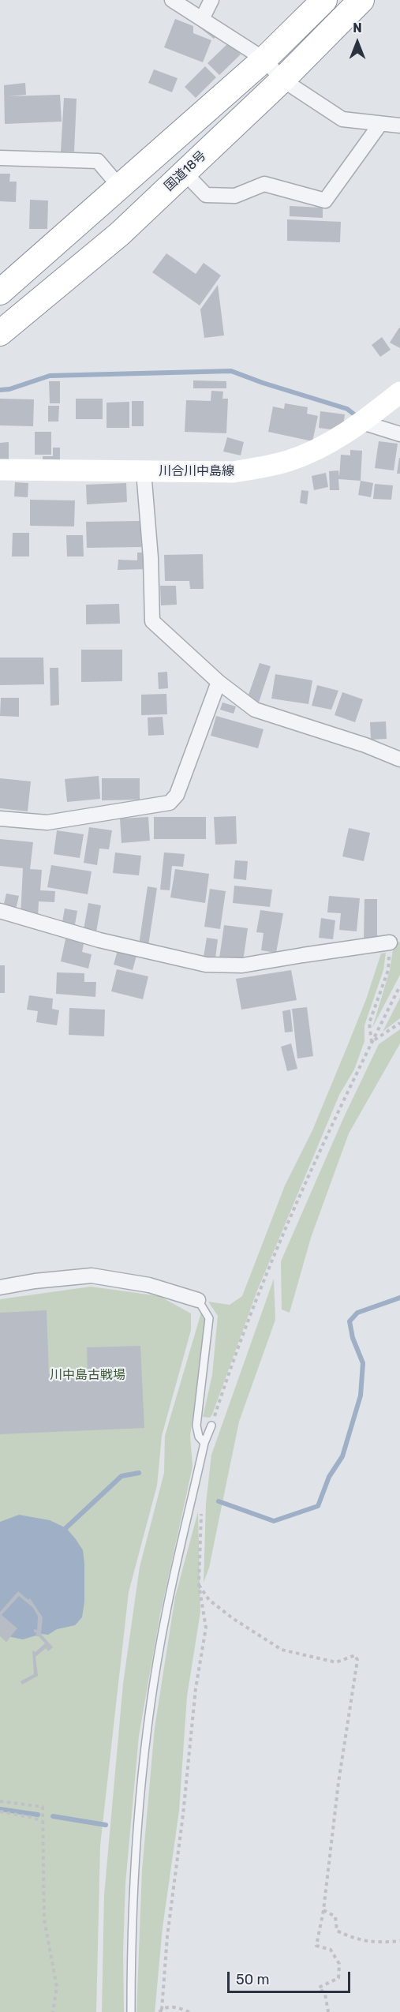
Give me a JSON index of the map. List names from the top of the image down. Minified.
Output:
{"streets":{"highway":["国道18号"],"main road":["川合川中島線"]},"parks":["川中島古戦場"],"scale_bar":"50 m","north":"top"}
